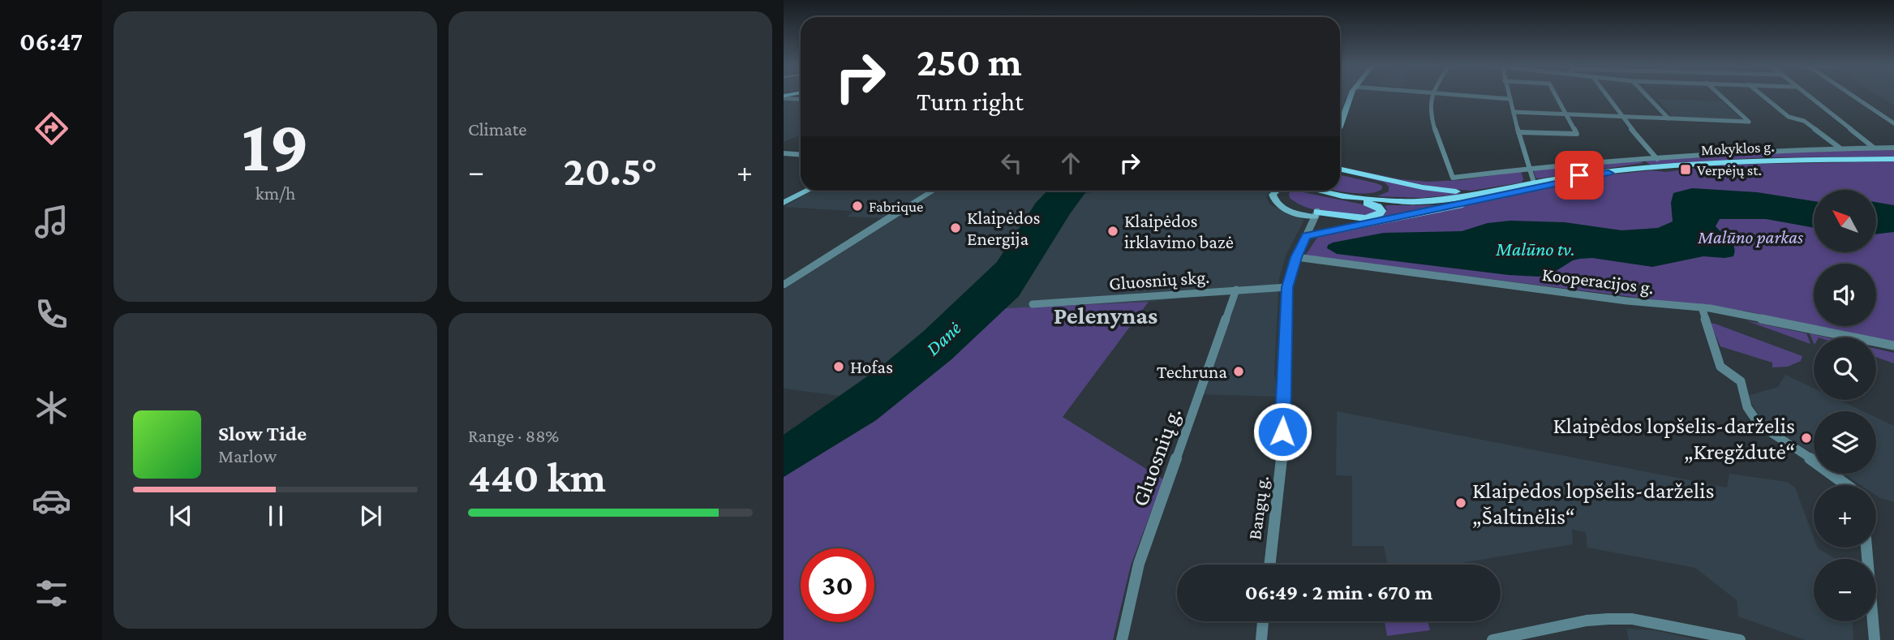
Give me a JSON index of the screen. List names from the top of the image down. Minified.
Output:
{"streets":{"main road":["Mokyklos g."],"street":["Gluosnių skg.","Kooperacijos g.","Gluosnių g.","Bangų g."]},"crossings":[["Gluosnių skg.","Gluosnių g."],["Gluosnių skg.","Bangų g."],["Kooperacijos g.","Bangų g."]],"districts":["Pelenynas"],"water":["Malūno tv.","Danė"],"parks":["Malūno parkas"],"places":{"transit":["Verpėjų st."],"other":["Fabrique","Klaipėdos Energija","Klaipėdos irklavimo bazė","Hofas","Techruna","Klaipėdos lopšelis-darželis „Kregždutė“","Klaipėdos lopšelis-darželis „Šaltinėlis“"]},"north":"top left","page":{"tabs":"06:47","tile":[["19","km/h"],"Climate",["Range · 88%","440 km"]],"turn":["250 m","Turn right"],"heat":["−","20.5°","+"],"map_buttons":["+","−"],"song":["Slow Tide","Marlow"],"limit":"30","trip":"06:49 · 2 min · 670 m"}}
